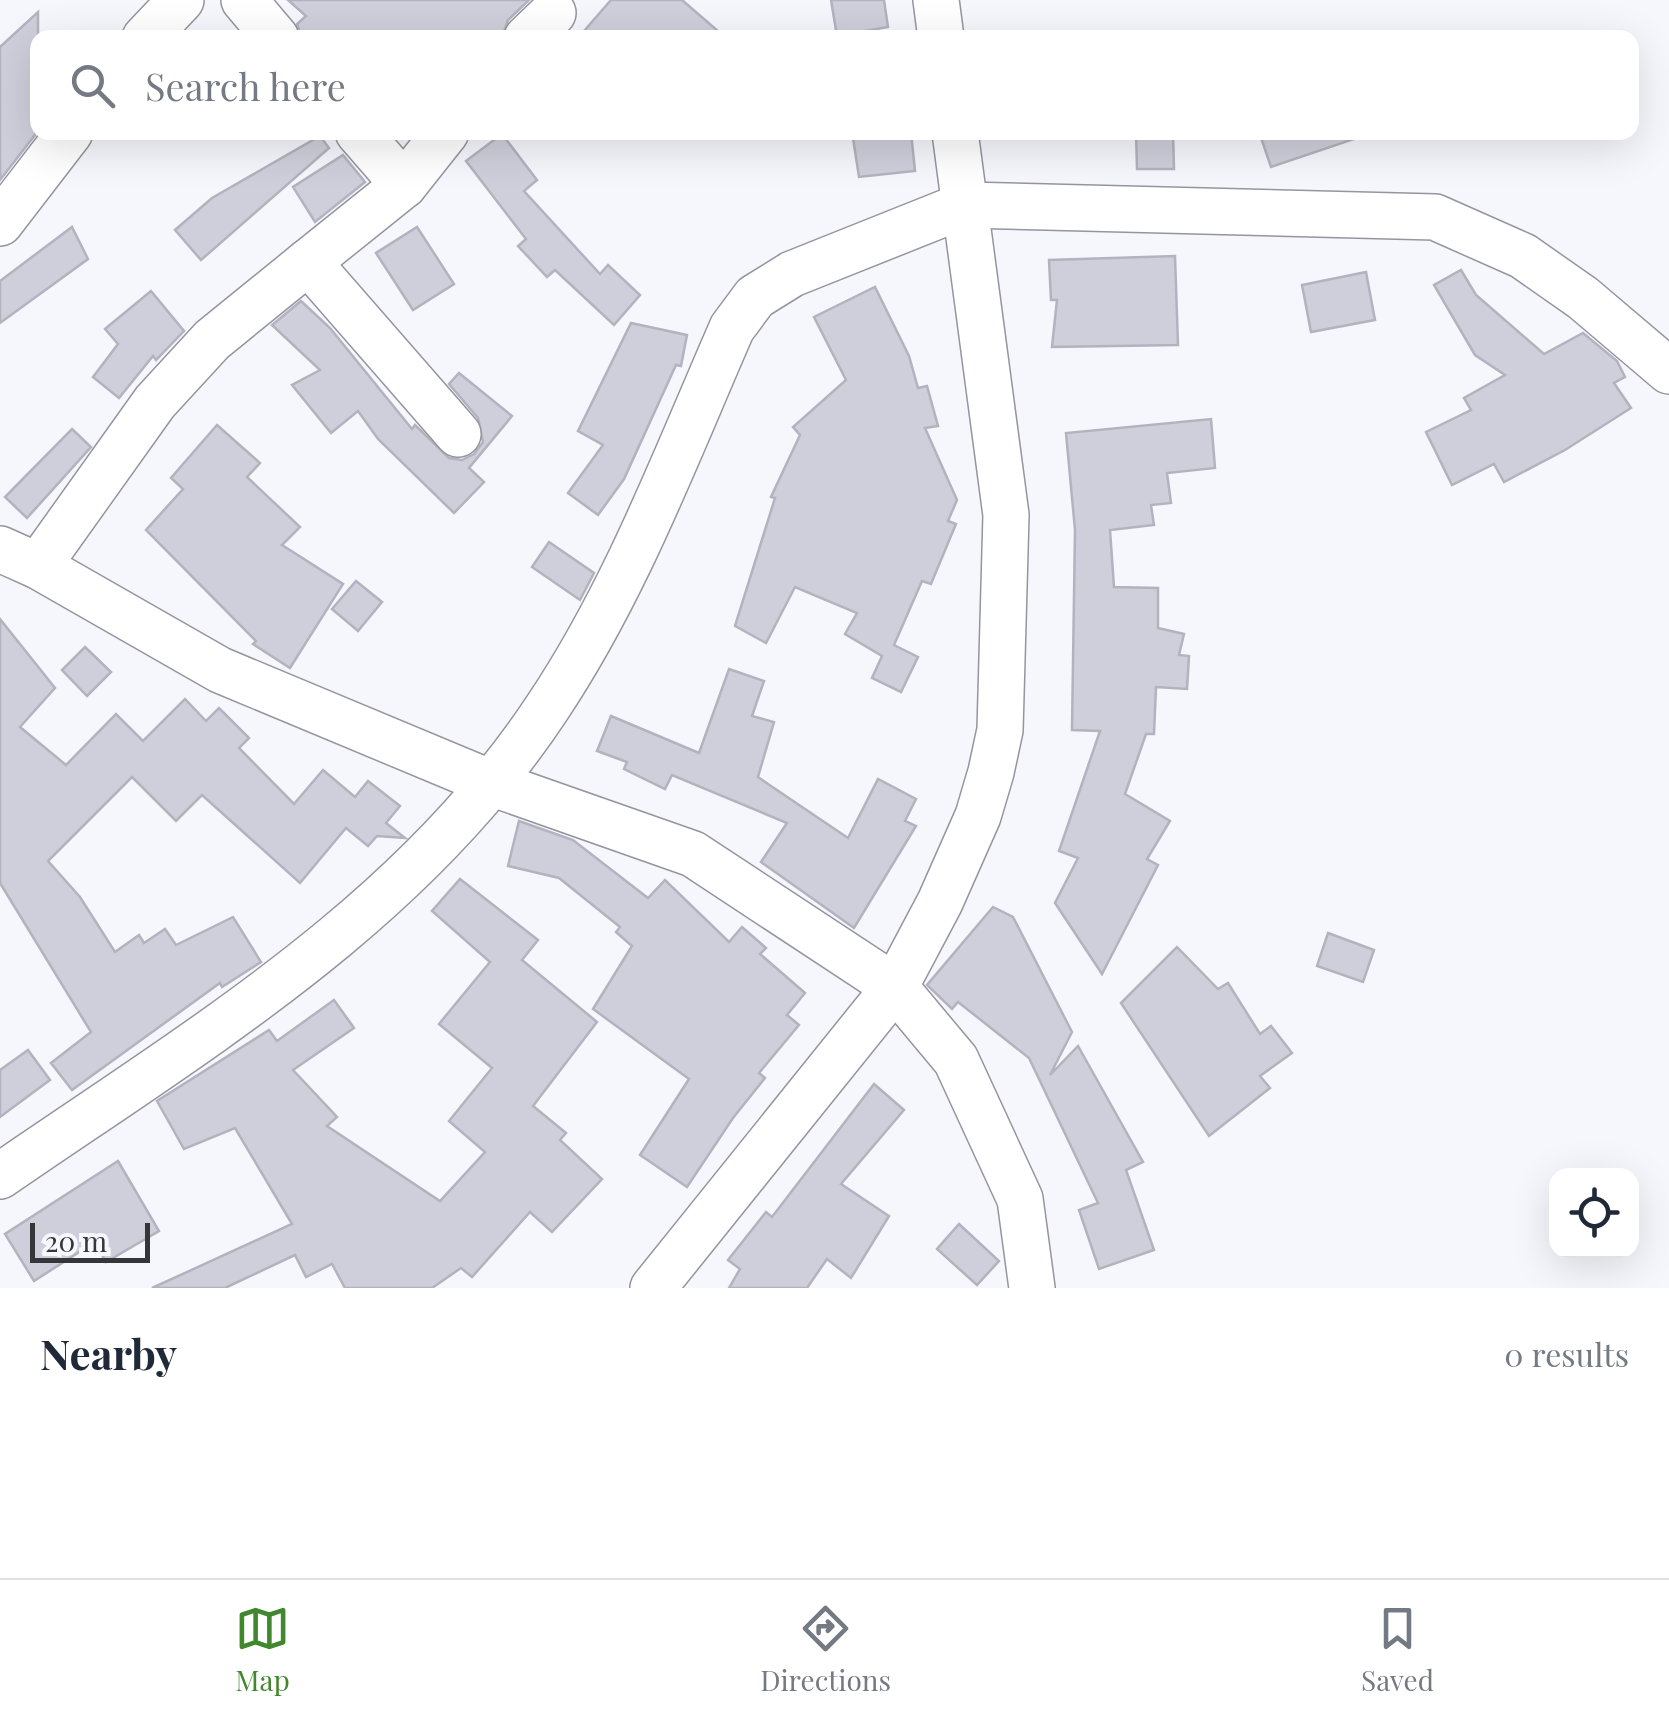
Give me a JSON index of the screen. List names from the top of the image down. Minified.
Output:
{"scale_bar":"20 m","page":{"search":"Search here","scale":"20 m","heading":["Nearby","0 results"],"nav":["Map","Directions","Saved"]}}
